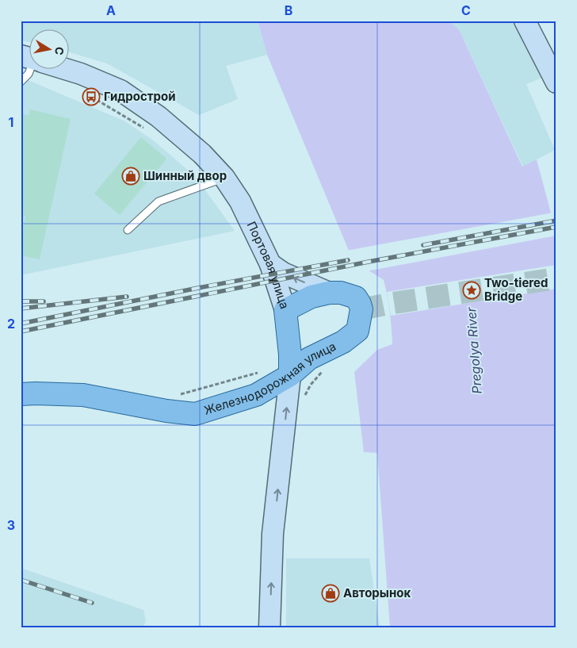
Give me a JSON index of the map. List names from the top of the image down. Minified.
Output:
{"streets":{"main road":["Портовая улица","Железнодорожная улица"]},"crossings":[["Портовая улица","Железнодорожная улица"]],"one_way":["Портовая улица"],"water":["Pregolya River"],"places":{"bus stop":["Гидрострой"],"shop":["Шинный двор","Авторынок"],"place":["Two-tiered Bridge"]},"north":"right","grid":{"columns":["A","B","C"],"rows":["1","2","3"]}}
